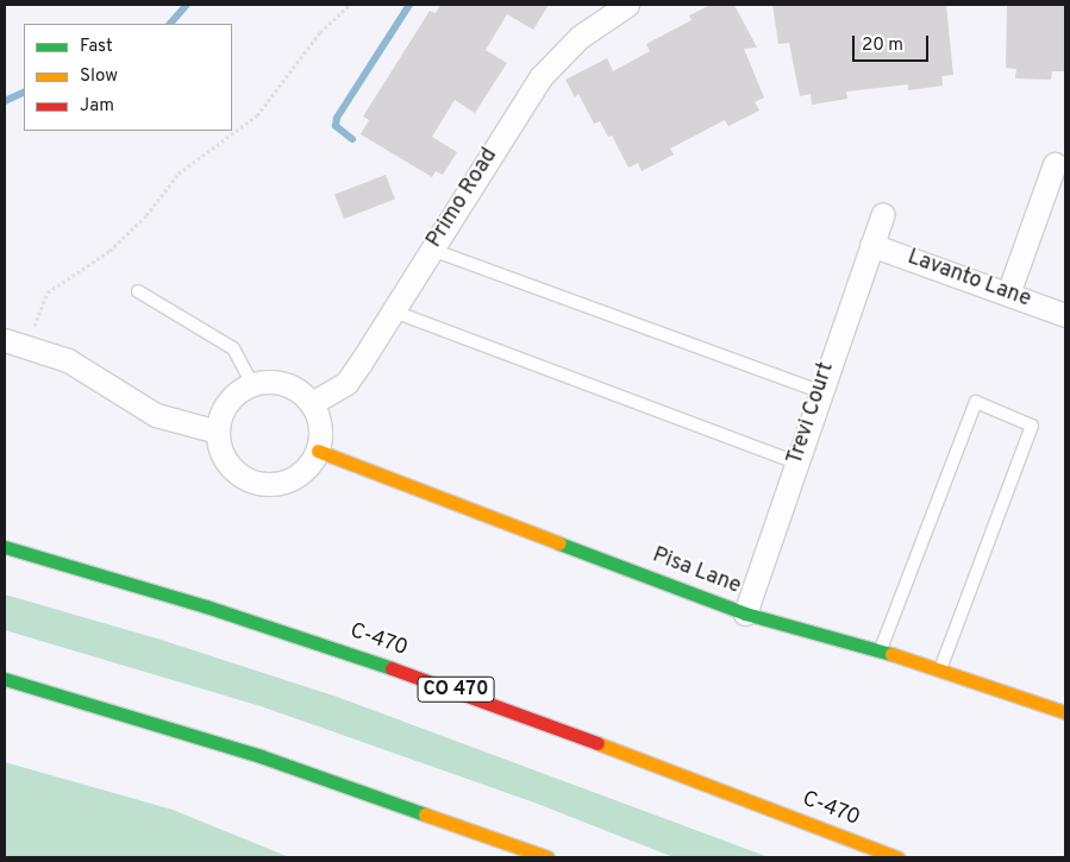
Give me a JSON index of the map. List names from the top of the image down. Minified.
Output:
{"streets":{"main road":["Pisa Lane","C-470","CO 470"],"street":["Primo Road","Lavanto Lane","Trevi Court"]},"crossings":[["Primo Road","Pisa Lane"],["Lavanto Lane","Trevi Court"],["Trevi Court","Pisa Lane"]],"legend":["Fast","Slow","Jam"],"scale_bar":"20 m"}
